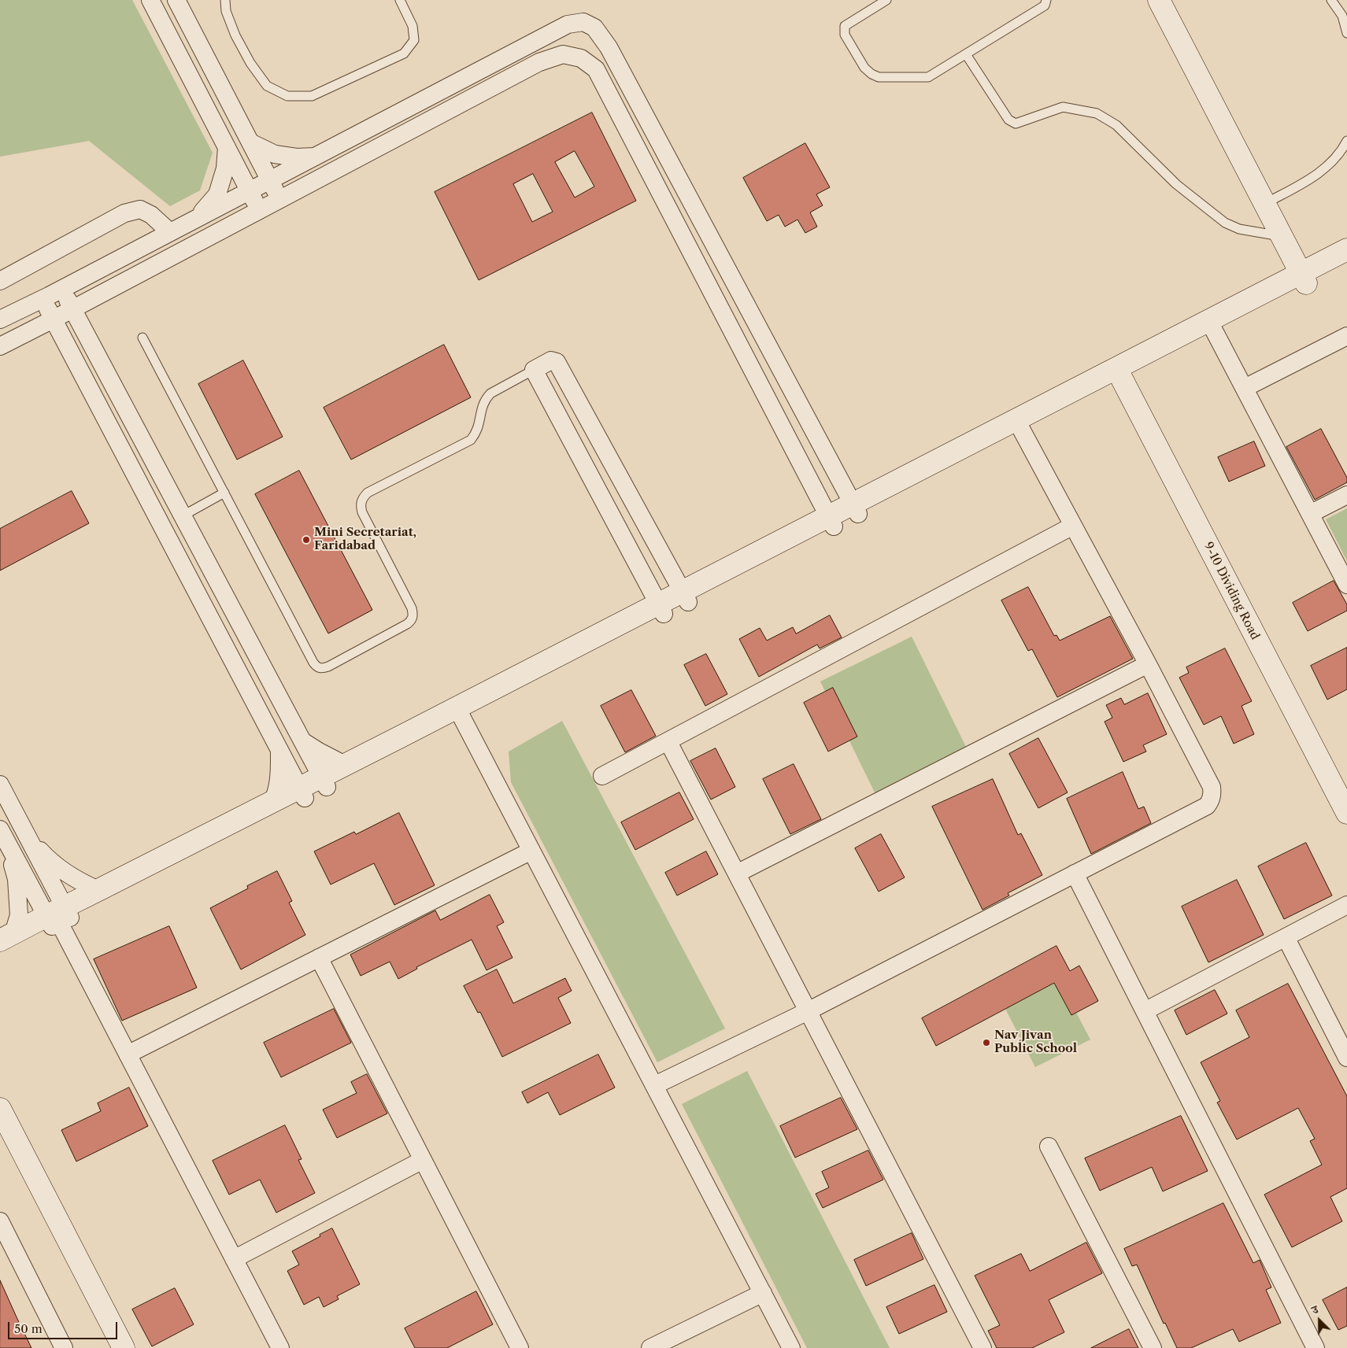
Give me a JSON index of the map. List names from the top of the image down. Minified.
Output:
{"streets":{"street":["9-10 Dividing Road"]},"places":["Mini Secretariat, Faridabad","Nav Jivan Public School"],"scale_bar":"50 m","north":"top left"}
